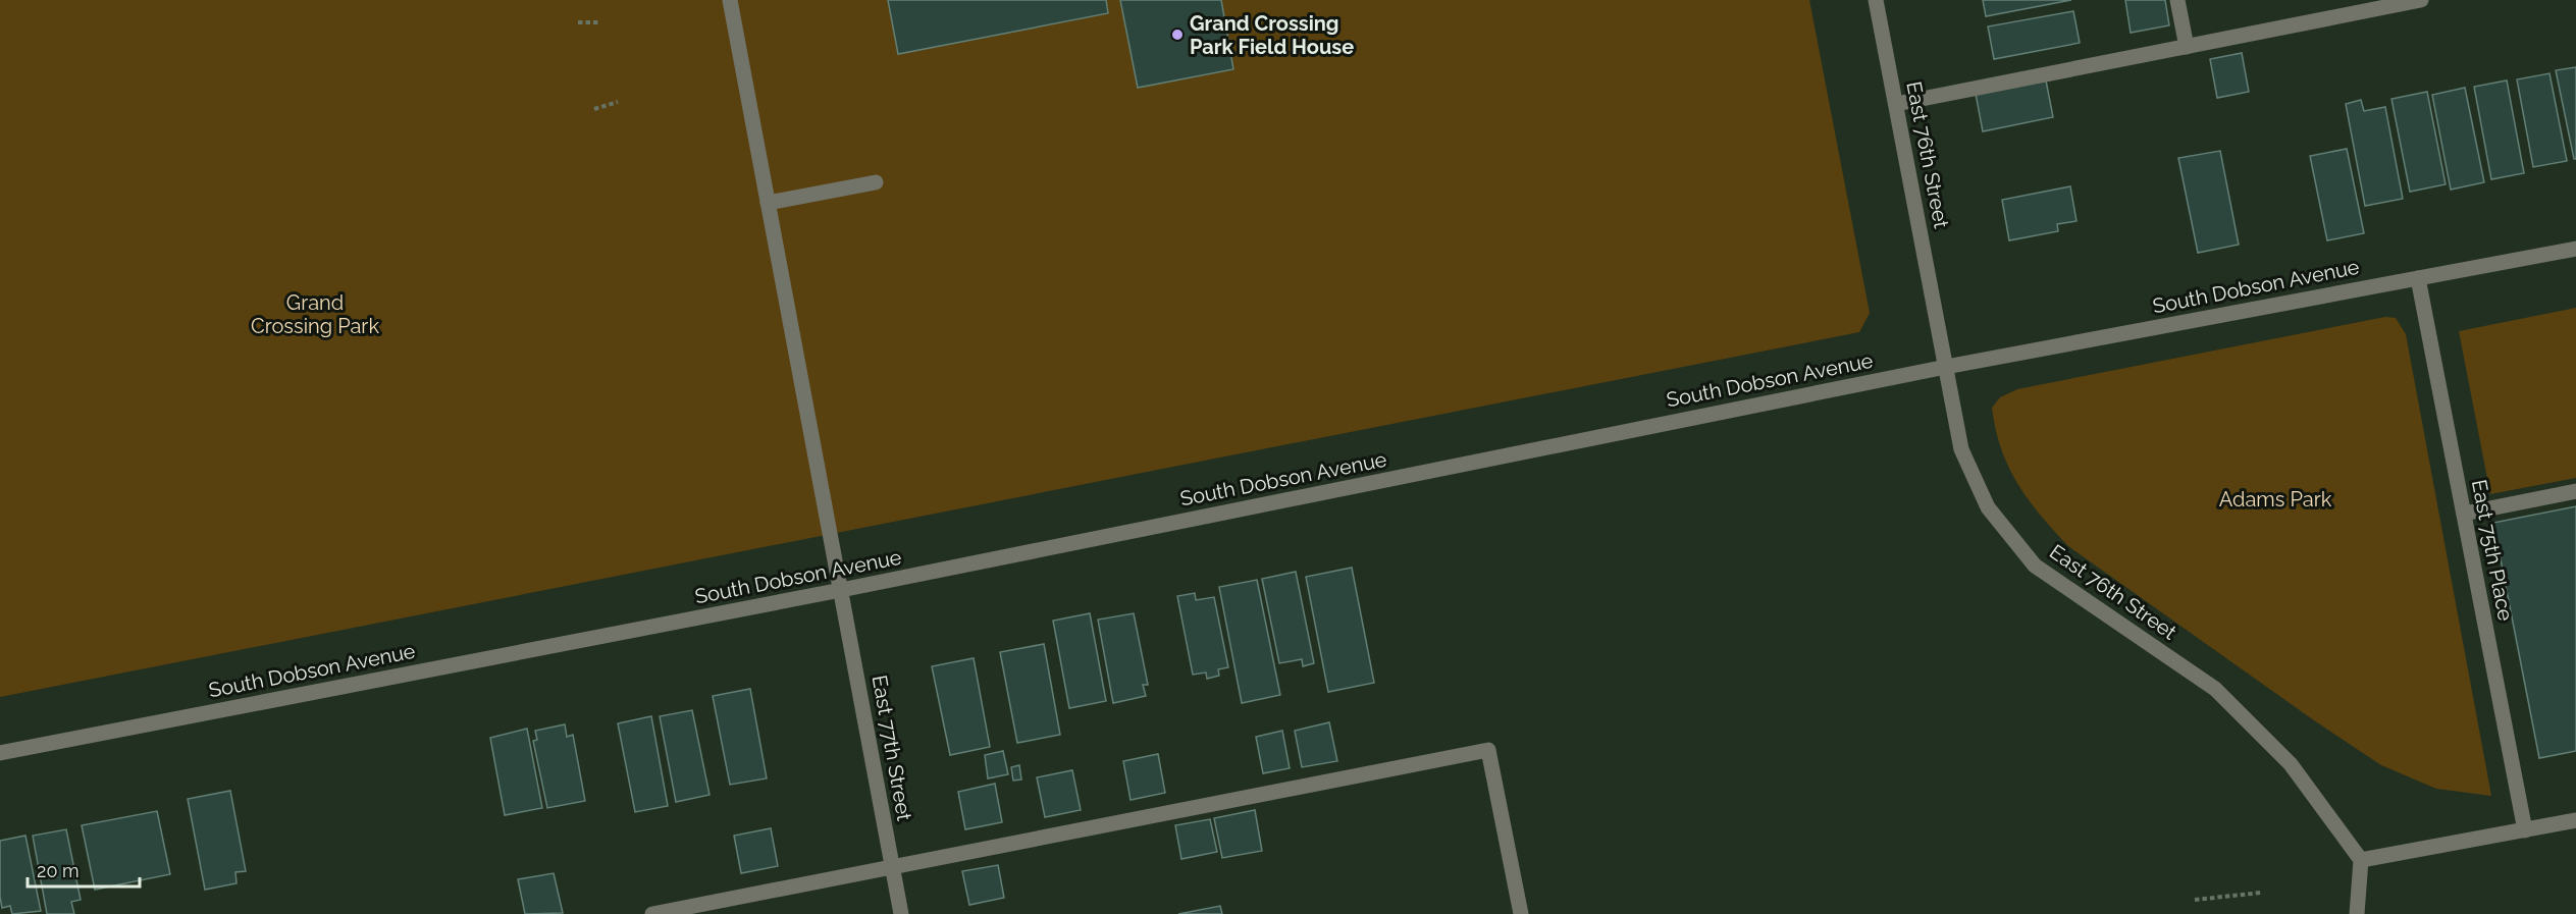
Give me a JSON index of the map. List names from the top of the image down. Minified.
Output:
{"streets":{"street":["East 76th Street","South Dobson Avenue","East 75th Place","East 77th Street"]},"crossings":[["East 76th Street","South Dobson Avenue"],["South Dobson Avenue","East 75th Place"],["South Dobson Avenue","East 77th Street"]],"parks":["Grand Crossing Park","Adams Park"],"places":["Grand Crossing Park Field House"],"scale_bar":"20 m"}
